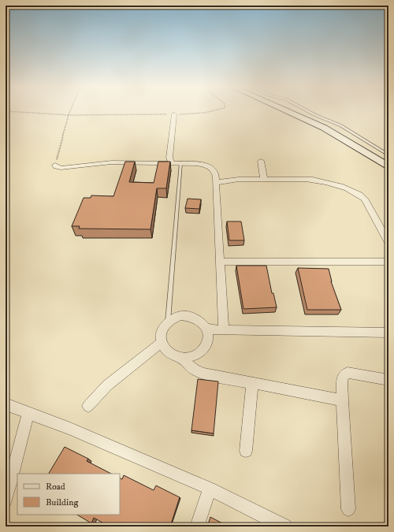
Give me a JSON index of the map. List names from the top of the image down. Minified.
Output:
{"legend":["Road","Building"]}
